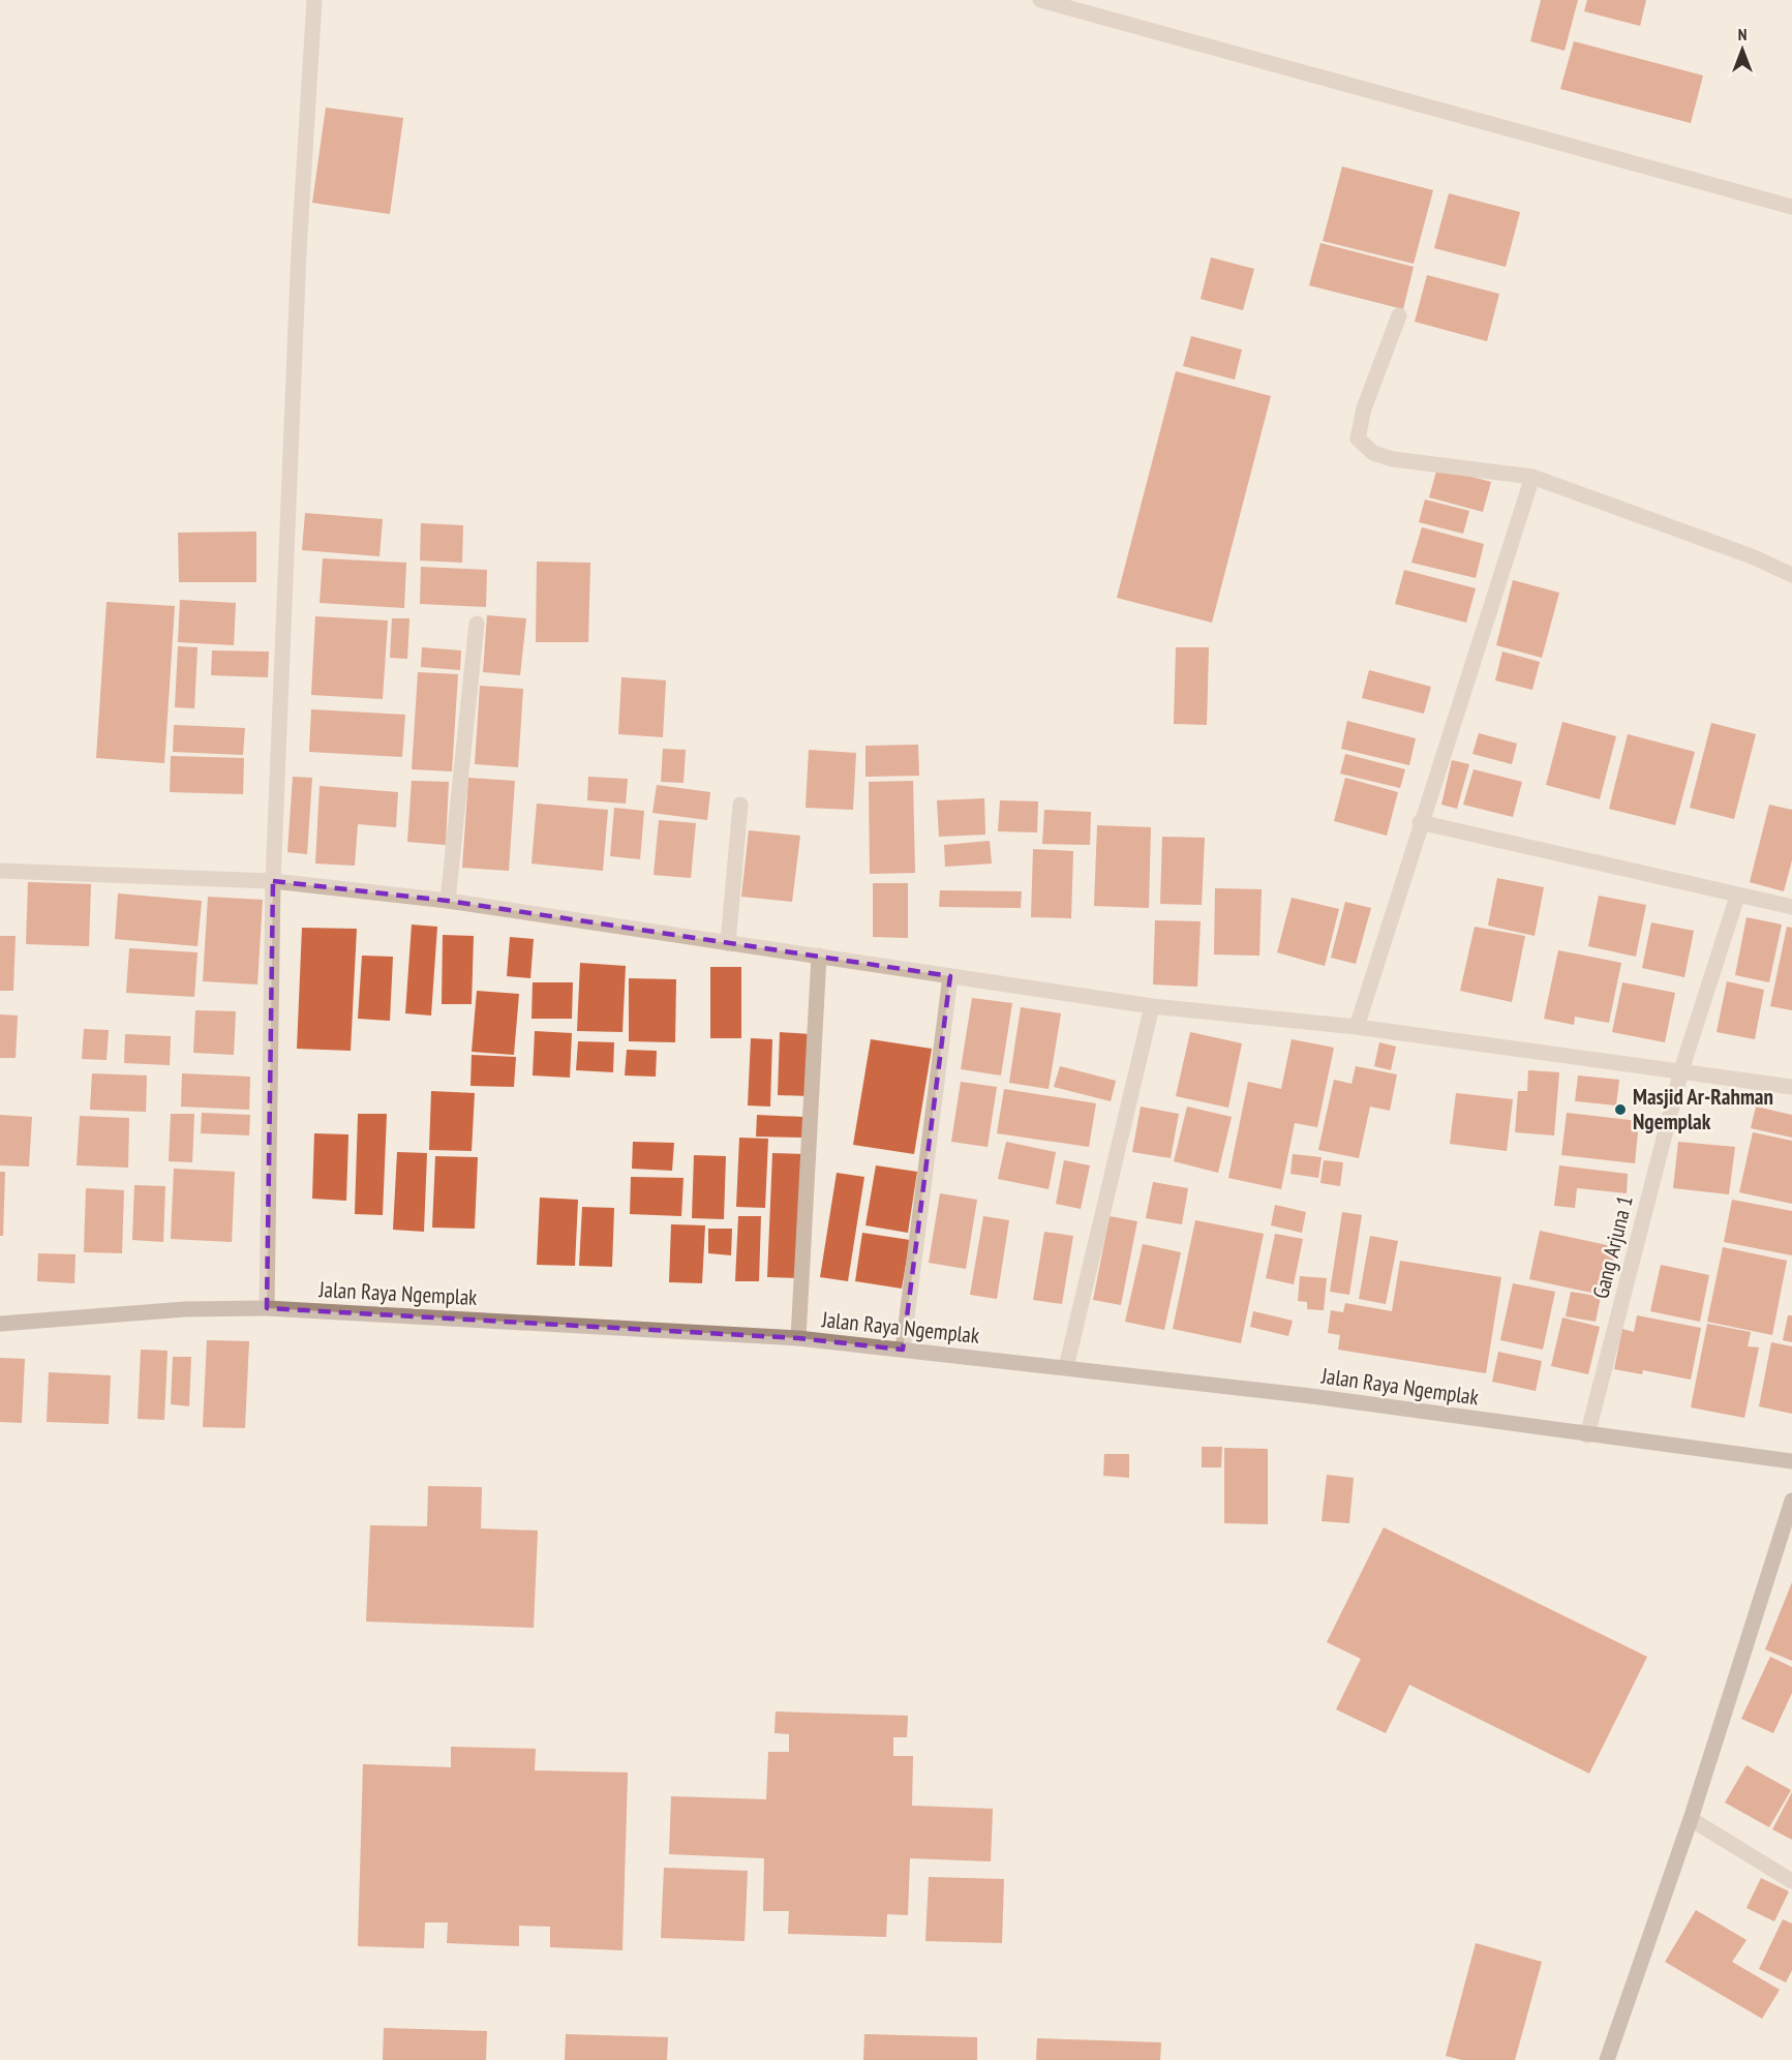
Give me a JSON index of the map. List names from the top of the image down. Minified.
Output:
{"streets":{"main road":["Jalan Raya Ngemplak"],"street":["Gang Arjuna 1"]},"crossings":[["Gang Arjuna 1","Jalan Raya Ngemplak"]],"places":["Masjid Ar-Rahman Ngemplak"],"north":"top"}
